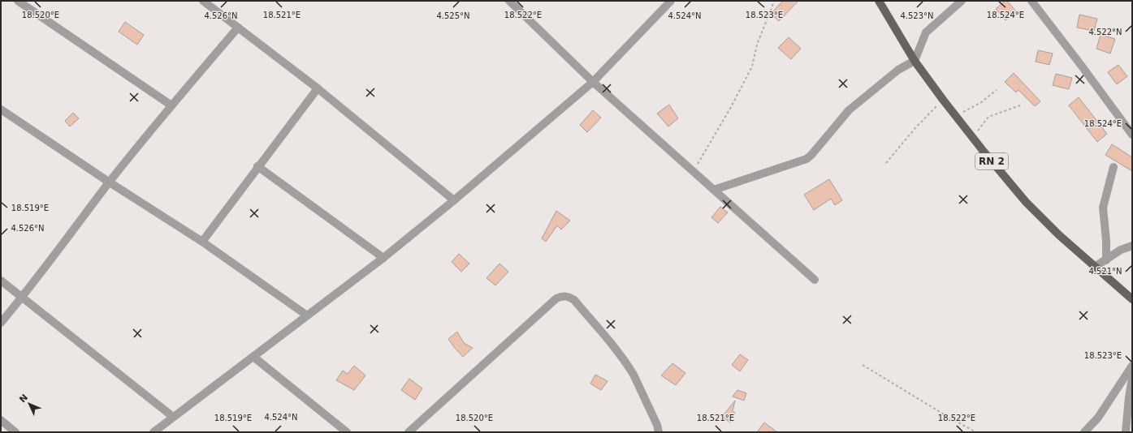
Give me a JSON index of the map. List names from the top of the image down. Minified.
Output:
{"streets":{"main road":["RN 2"]},"north":"top left","coordinates":["18.520°E","18.521°E","18.522°E","18.523°E","18.524°E","4.526°N","4.525°N","4.524°N","4.523°N","4.522°N","18.519°E","4.521°N"]}
